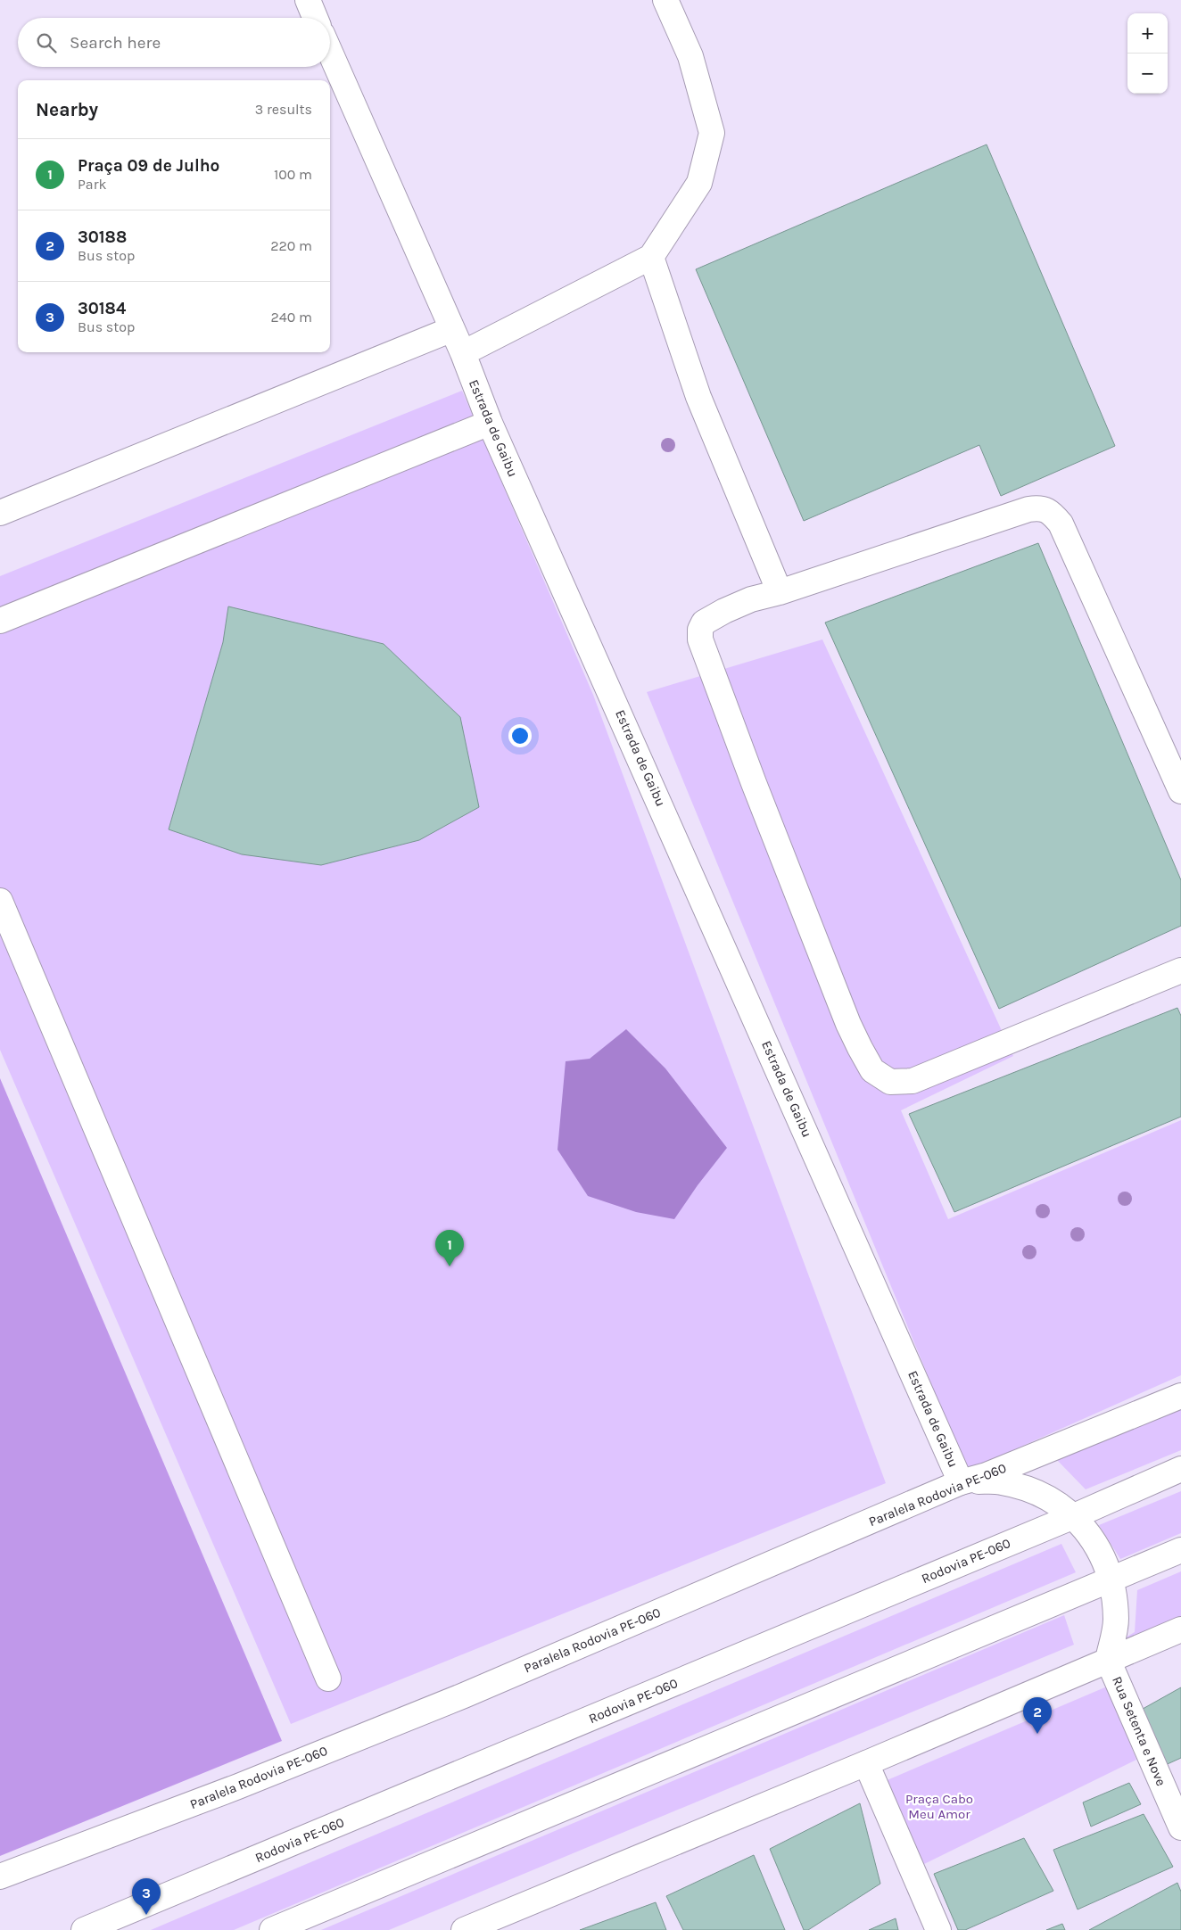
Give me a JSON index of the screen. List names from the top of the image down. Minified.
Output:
{"streets":{"main road":["Estrada de Gaibu","Paralela Rodovia PE-060","Rodovia PE-060","Rua Setenta e Nove"]},"crossings":[["Estrada de Gaibu","Paralela Rodovia PE-060"]],"parks":["Praça Cabo Meu Amor"],"page":{"map_buttons":["+","−"],"search":"Search here","heading":["Nearby","3 results"],"list":[{"mark":"1","name":"Praça 09 de Julho","note":"Park","value":"100 m"},{"mark":"2","name":"30188","note":"Bus stop","value":"220 m"},{"mark":"3","name":"30184","note":"Bus stop","value":"240 m"}],"pins":["1","2","3"]}}
